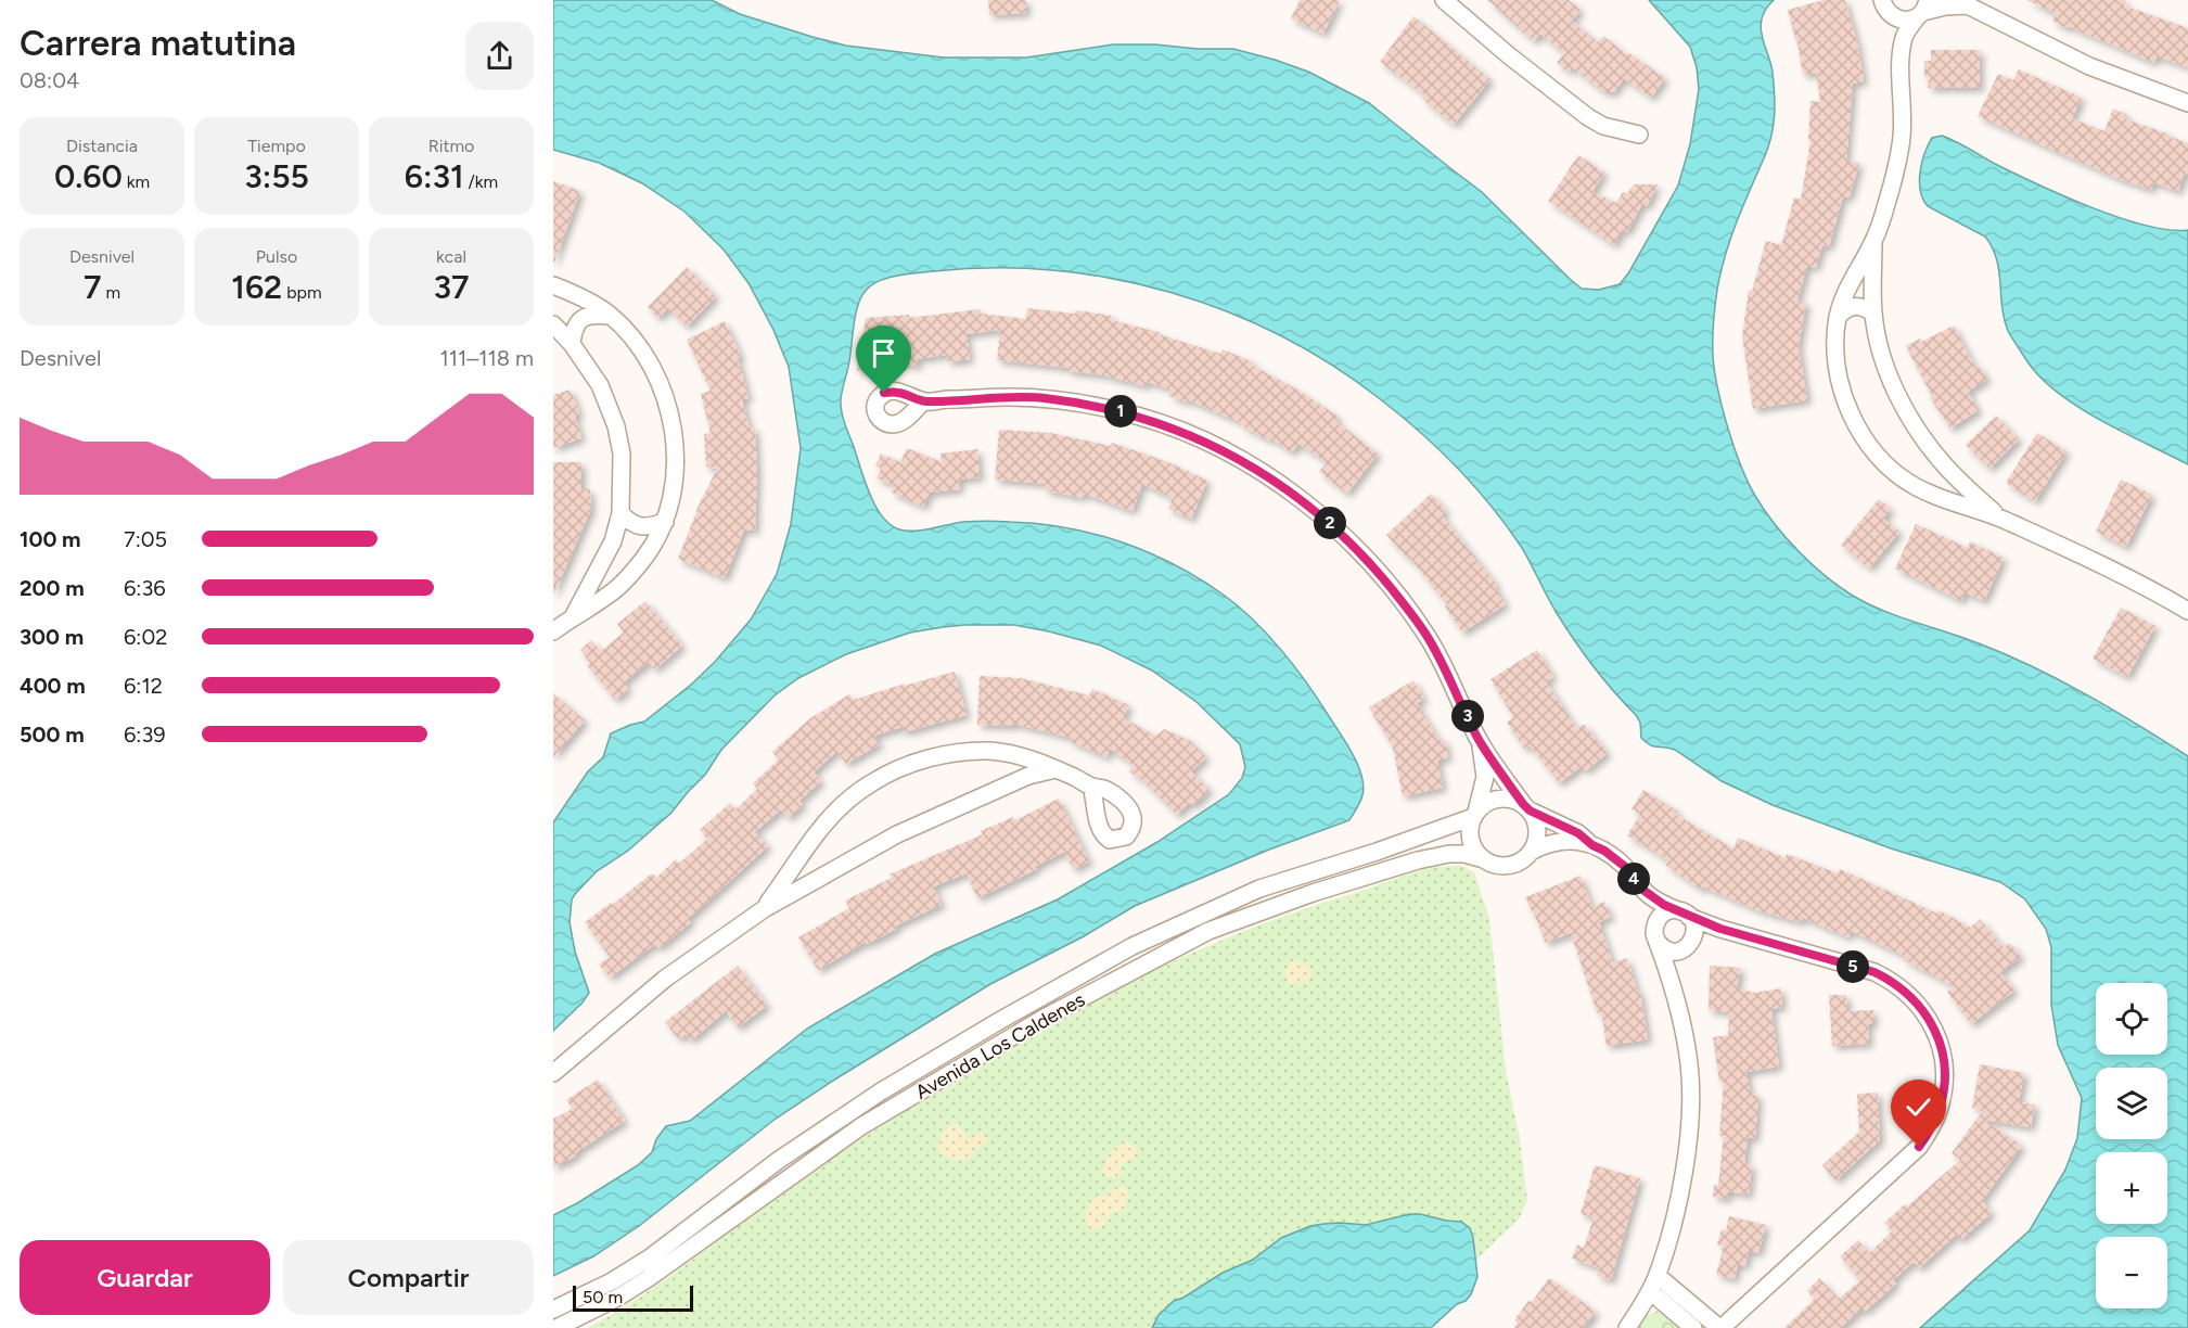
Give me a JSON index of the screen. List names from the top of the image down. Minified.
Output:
{"streets":{"street":["Avenida Los Caldenes"]},"scale_bar":"50 m","page":{"heading":["Carrera matutina","08:04"],"stats":[["Distancia","0.60 km"],["Tiempo","3:55"],["Ritmo","6:31 /km"],["Desnivel","7 m"],["Pulso","162 bpm"],["kcal","37"]],"chart":["Desnivel","111–118 m"],"pins":["1","2","3","4","5"],"list":[{"name":"100 m","note":"7:05"},{"name":"200 m","note":"6:36"},{"name":"300 m","note":"6:02"},{"name":"400 m","note":"6:12"},{"name":"500 m","note":"6:39"}],"map_buttons":["+","−"],"buttons":["Guardar","Compartir"],"scale":"50 m"}}
